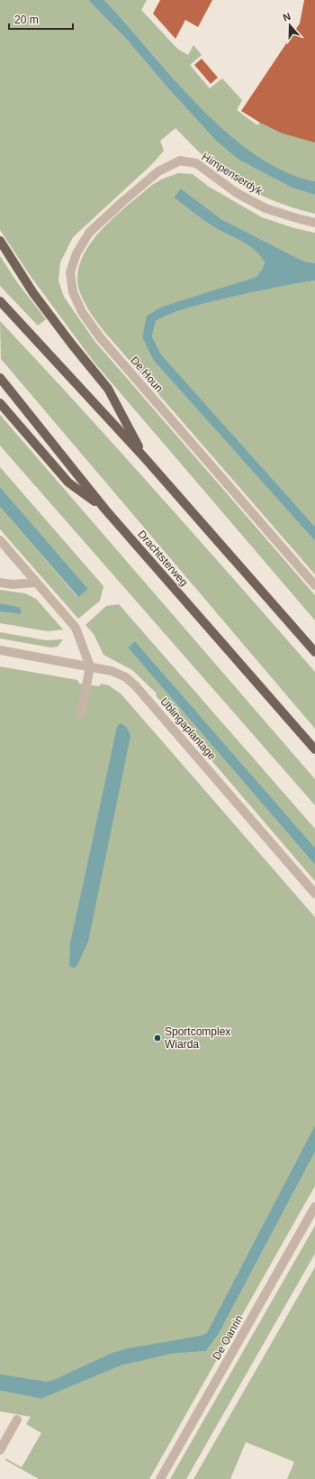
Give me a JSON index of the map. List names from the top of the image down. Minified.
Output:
{"streets":{"main road":["Drachtsterweg"],"street":["Himpenserdyk","De Houn","Ublingaplantage","De Oanrin"]},"crossings":[["Himpenserdyk","De Houn"]],"places":["Sportcomplex Wiarda"],"scale_bar":"20 m","north":"top"}
